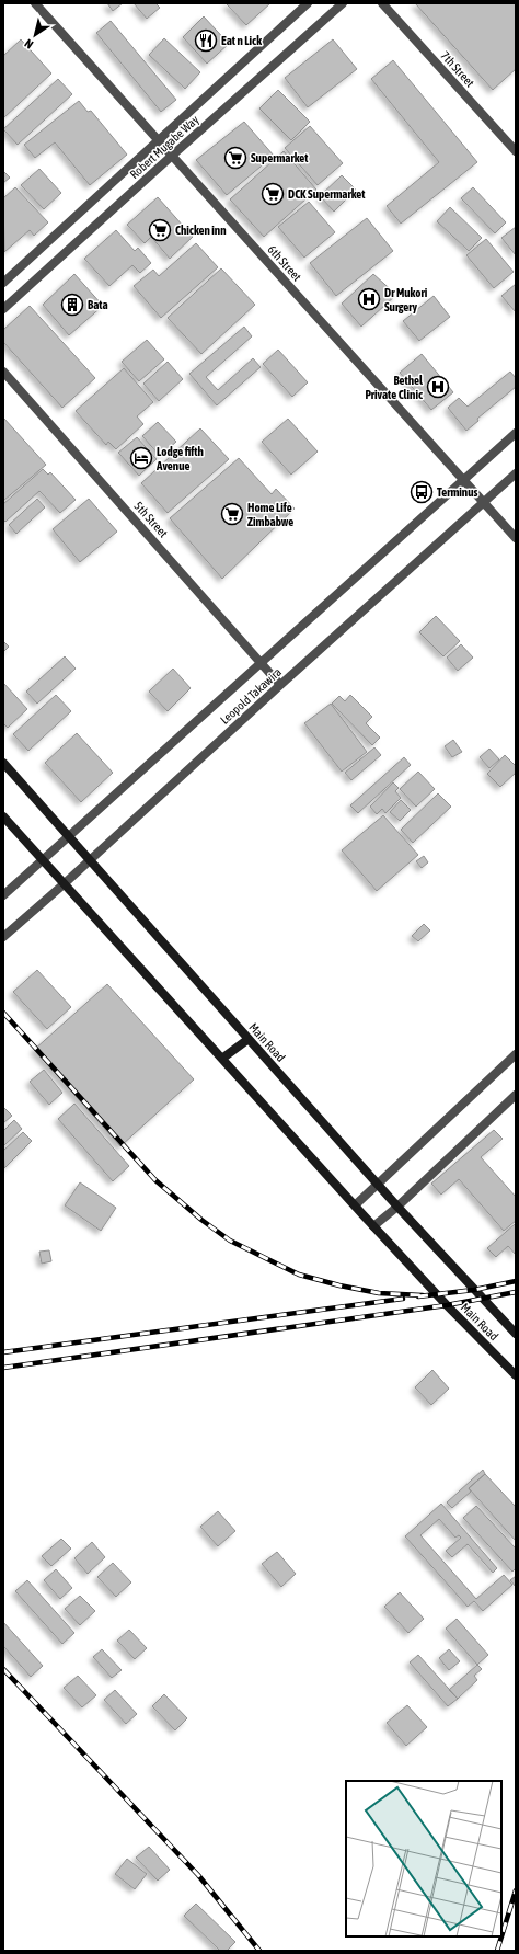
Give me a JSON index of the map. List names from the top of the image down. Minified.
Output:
{"streets":{"main road":["Main Road"],"street":["7th Street","Robert Mugabe Way","6th Street","5th Street","Leopold Takawira"]},"crossings":[["Robert Mugabe Way","6th Street"],["6th Street","Leopold Takawira"],["5th Street","Leopold Takawira"],["Leopold Takawira","Main Road"]],"places":{"restaurant":["Eat n Lick"],"supermarket":["Supermarket","DCK Supermarket","Chicken inn","Home Life Zimbabwe"],"hospital":["Dr Mukori Surgery","Bethel Private Clinic"],"building":["Bata"],"hotel":["Lodge fifth Avenue"],"bus stop":["Terminus"]},"north":"bottom left"}
